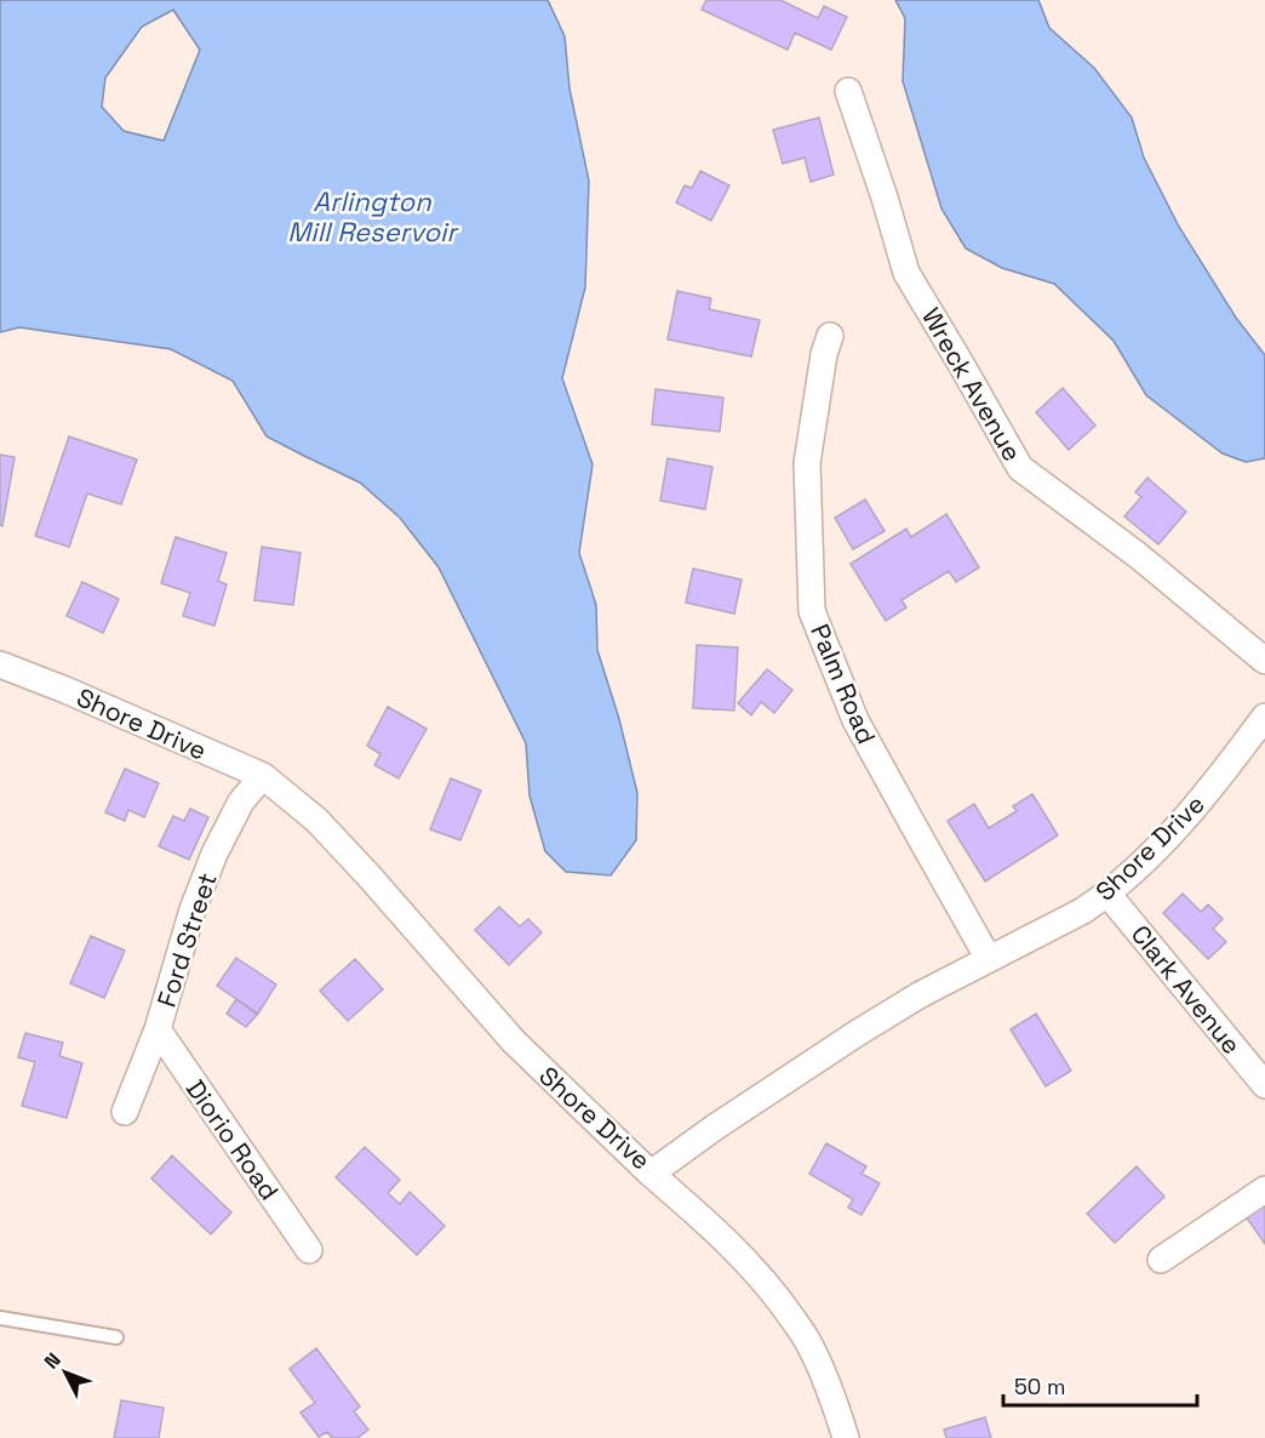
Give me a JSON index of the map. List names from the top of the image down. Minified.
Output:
{"streets":{"street":["Wreck Avenue","Palm Road","Shore Drive","Ford Street","Clark Avenue","Diorio Road"]},"crossings":[["Palm Road","Shore Drive"],["Shore Drive","Ford Street"],["Shore Drive","Clark Avenue"],["Ford Street","Diorio Road"]],"water":["Arlington Mill Reservoir"],"scale_bar":"50 m","north":"top left"}
